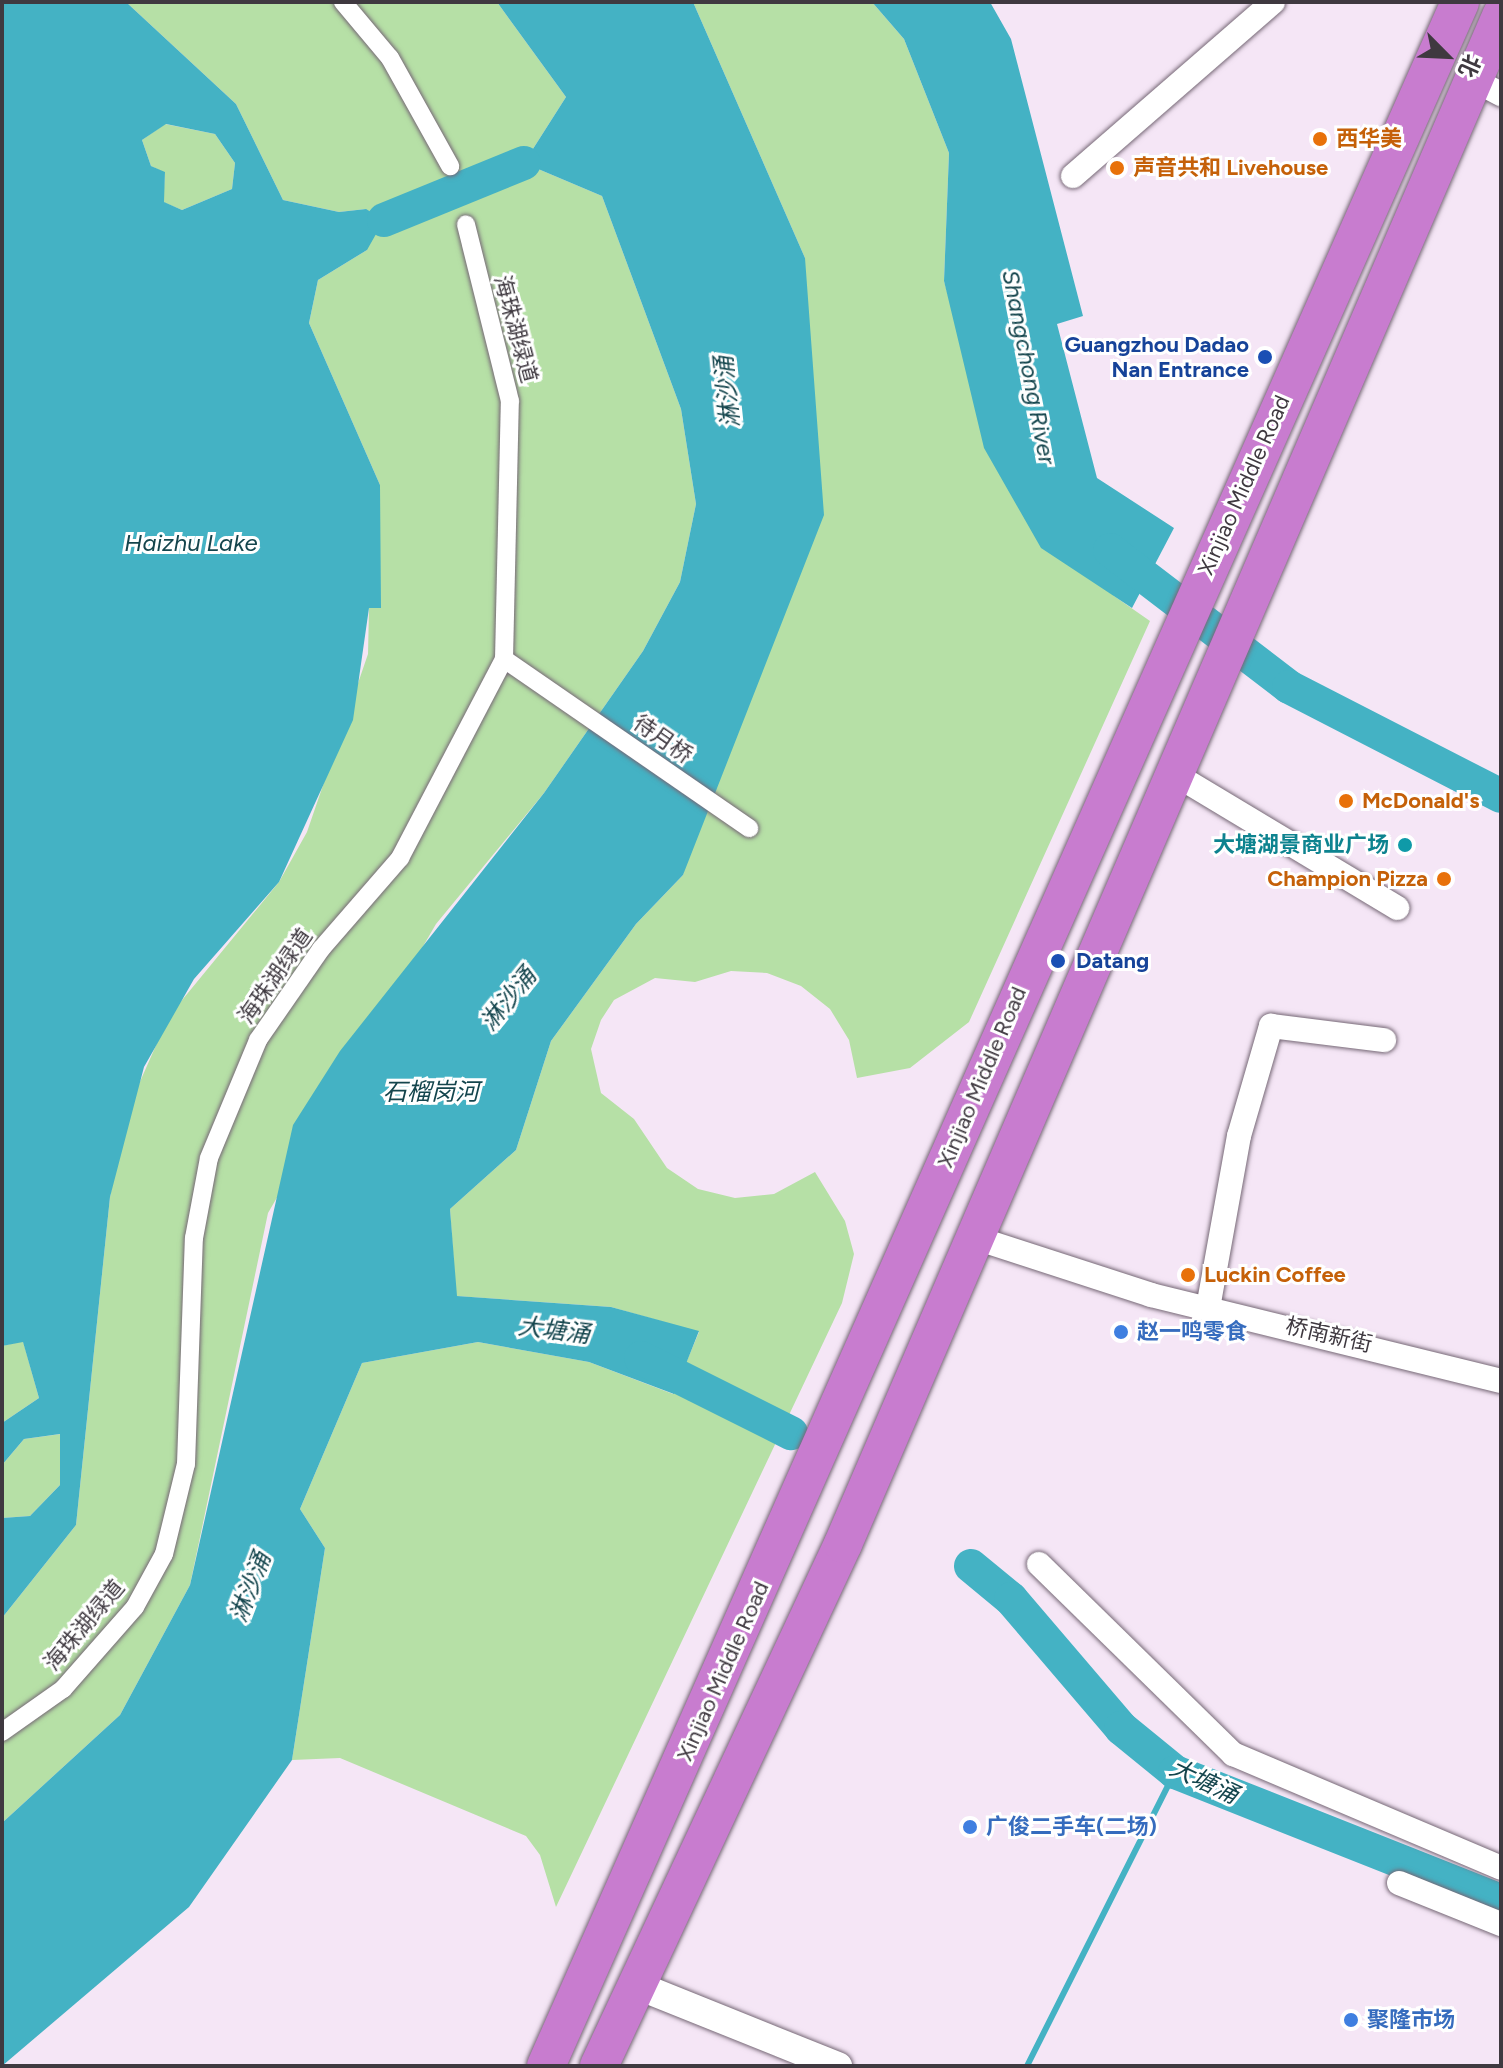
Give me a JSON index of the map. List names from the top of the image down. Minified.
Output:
{"streets":{"highway":["Xinjiao Middle Road"],"street":["海珠湖绿道","待月桥","桥南新街"]},"crossings":[["海珠湖绿道","待月桥"]],"water":["Shangchong River","淋沙涌","Haizhu Lake","石榴岗河","大塘涌"],"places":["西华美","声音共和 Livehouse","Guangzhou Dadao Nan Entrance","McDonald's","大塘湖景商业广场","Champion Pizza","Datang","Luckin Coffee","赵一鸣零食","广俊二手车(二场)","聚隆市场"],"north":"bottom right"}
